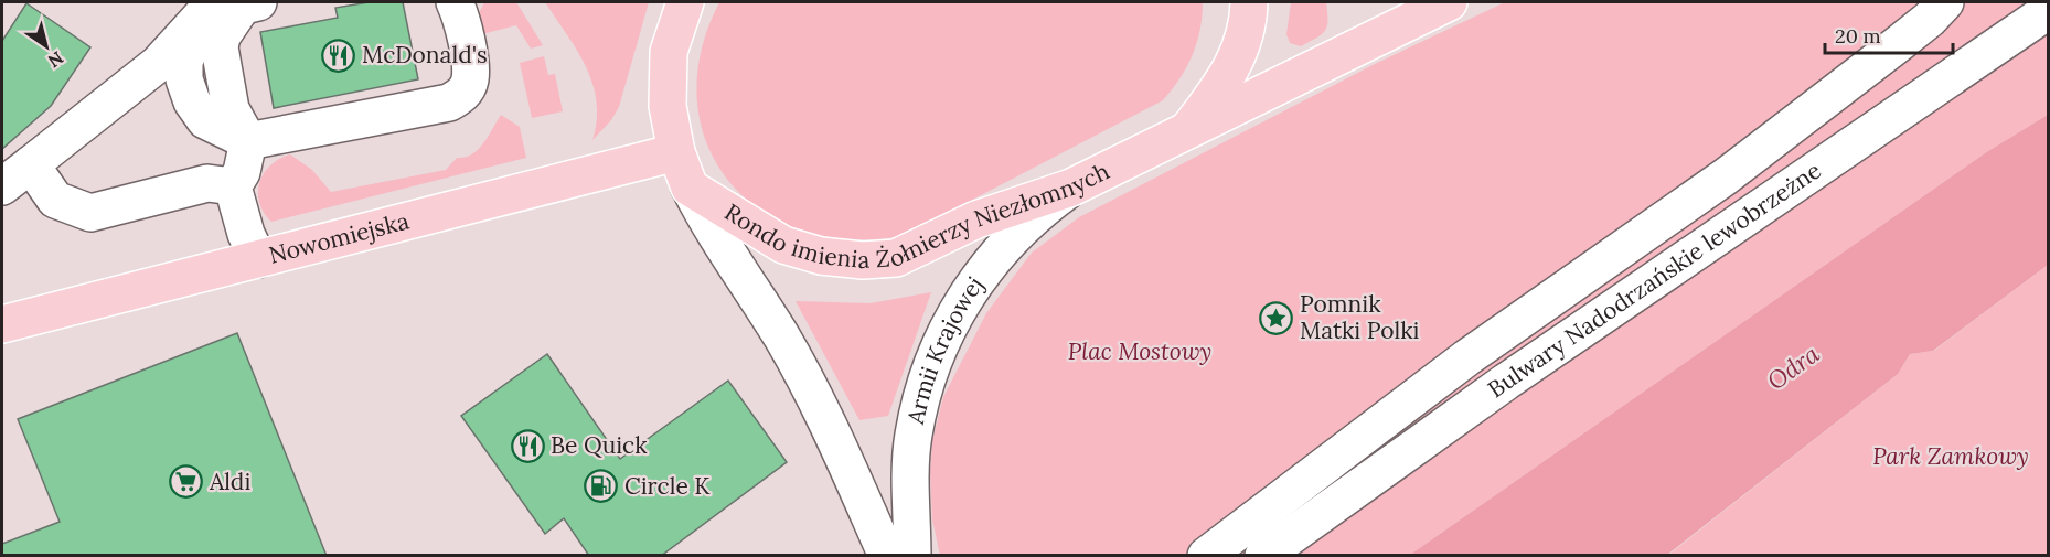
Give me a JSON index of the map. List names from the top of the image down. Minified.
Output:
{"streets":{"main road":["Rondo imienia Żołnierzy Niezłomnych","Nowomiejska"],"street":["Bulwary Nadodrzańskie lewobrzeżne","Armii Krajowej"]},"crossings":[["Rondo imienia Żołnierzy Niezłomnych","Nowomiejska"],["Rondo imienia Żołnierzy Niezłomnych","Armii Krajowej"]],"water":["Odra"],"parks":["Plac Mostowy","Park Zamkowy"],"places":{"restaurant":["McDonald's","Be Quick"],"place":["Pomnik Matki Polki"],"supermarket":["Aldi"],"fuel station":["Circle K"]},"scale_bar":"20 m","north":"bottom right"}
